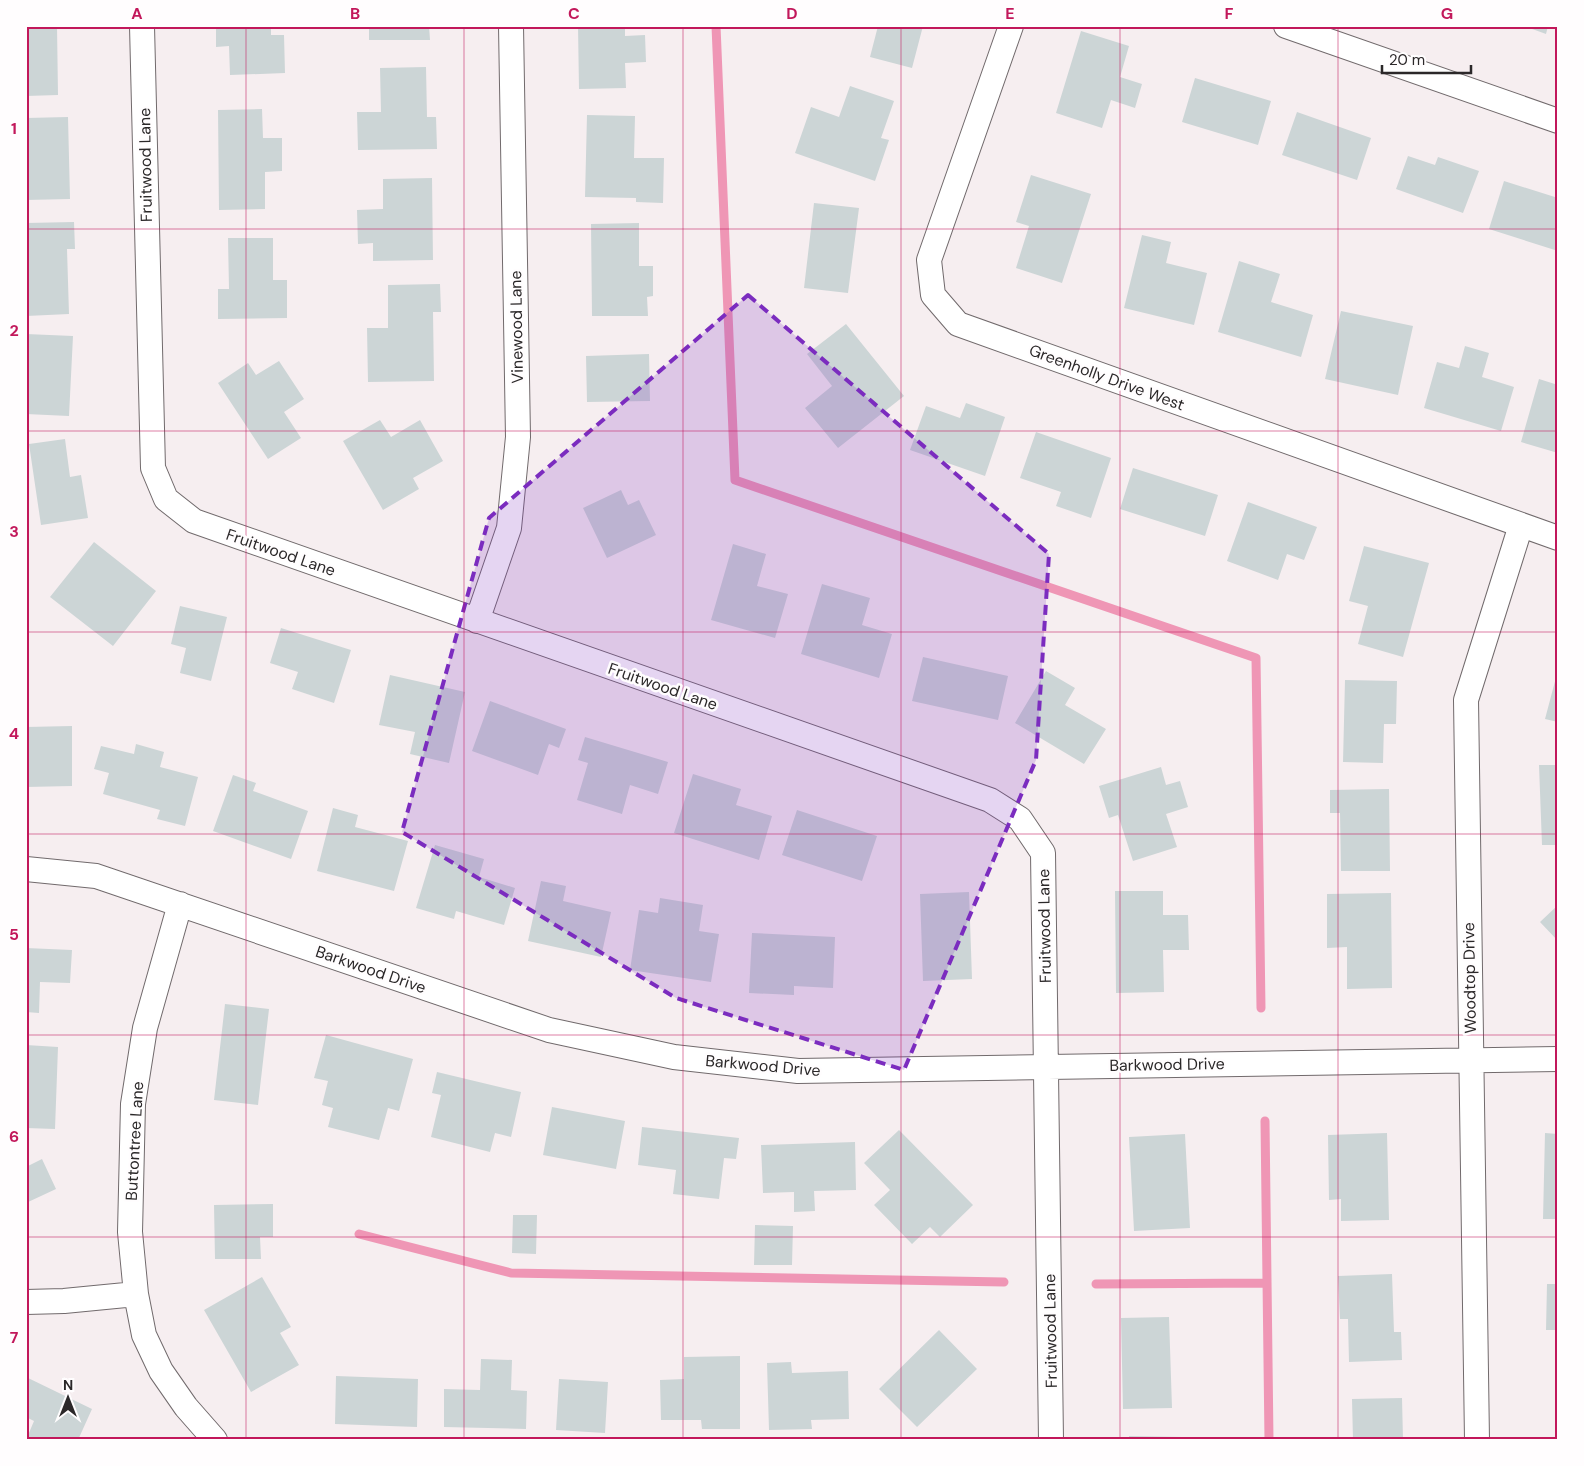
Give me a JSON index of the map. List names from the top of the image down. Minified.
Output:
{"streets":{"street":["Fruitwood Lane","Vinewood Lane","Greenholly Drive West","Barkwood Drive","Woodtop Drive","Buttontree Lane"]},"crossings":[["Fruitwood Lane","Vinewood Lane"],["Fruitwood Lane","Barkwood Drive"],["Greenholly Drive West","Woodtop Drive"],["Barkwood Drive","Woodtop Drive"],["Barkwood Drive","Buttontree Lane"]],"scale_bar":"20 m","north":"top","grid":{"columns":["A","B","C","D","E","F","G"],"rows":["1","2","3","4","5","6","7"]}}
